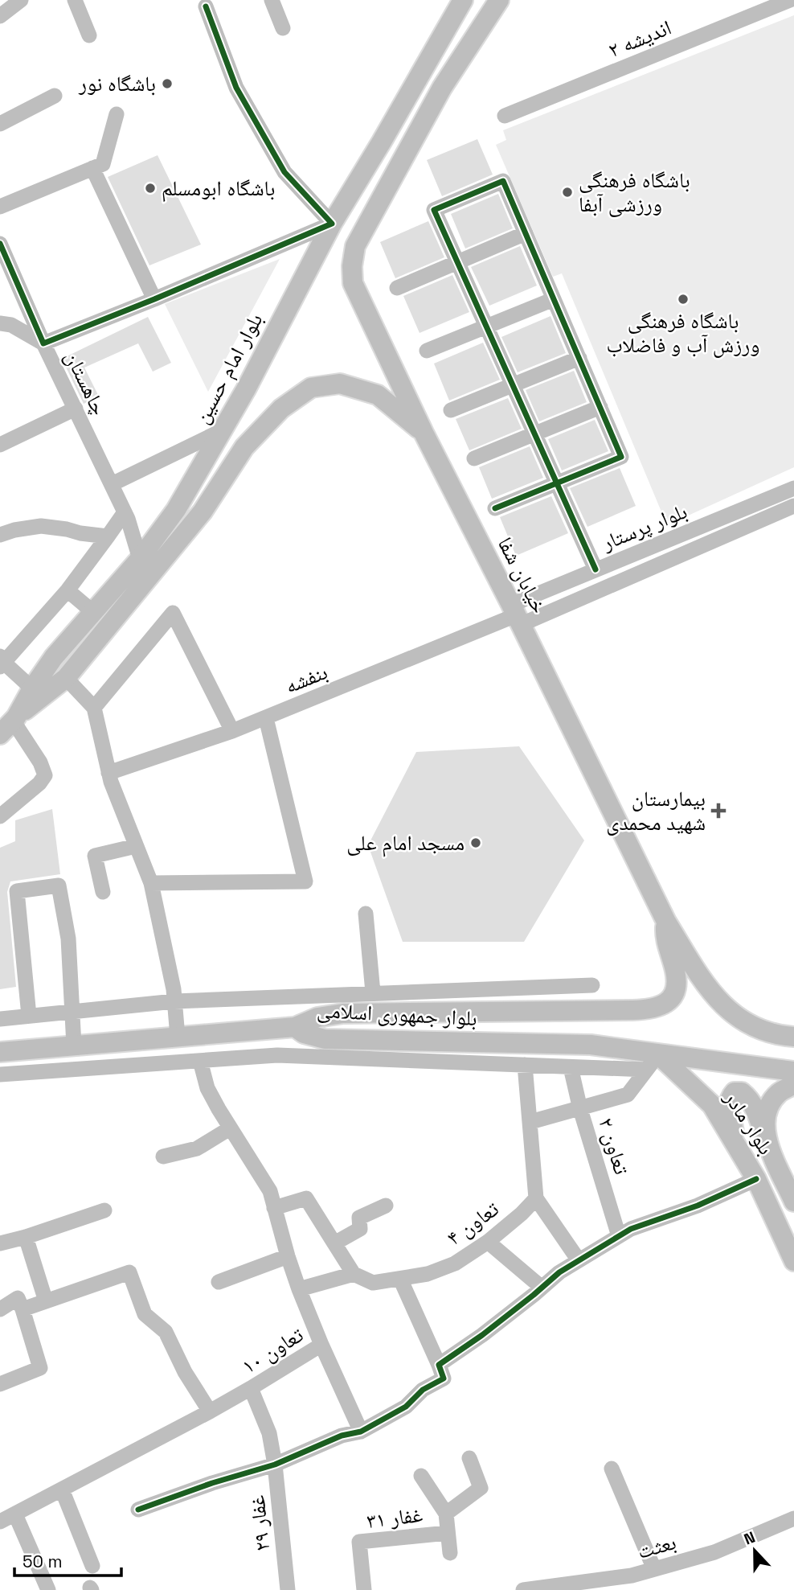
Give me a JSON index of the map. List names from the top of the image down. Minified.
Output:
{"streets":{"main road":["بلوار امام حسین","خیابان شفا","بلوار جمهوری اسلامی","بلوار مادر"],"street":["اندیشه ۲","چاهستان","بلوار پرستار","بنفشه","تعاون ۲","تعاون ۴","تعاون ۱۰","غفار ۳۱","غفار ۲۹","بعثت"]},"crossings":[["بلوار امام حسین","چاهستان"],["بلوار پرستار","خیابان شفا"],["بلوار پرستار","بنفشه"],["خیابان شفا","بنفشه"],["بلوار جمهوری اسلامی","بلوار مادر"],["تعاون ۱۰","غفار ۲۹"]],"places":{"other":["باشگاه نور","باشگاه ابومسلم","باشگاه فرهنگی ورزشی آبفا","باشگاه فرهنگی ورزش آب و فاضلاب","مسجد امام علی"],"health":["بیمارستان شهید محمدی"]},"scale_bar":"50 m","north":"top"}
